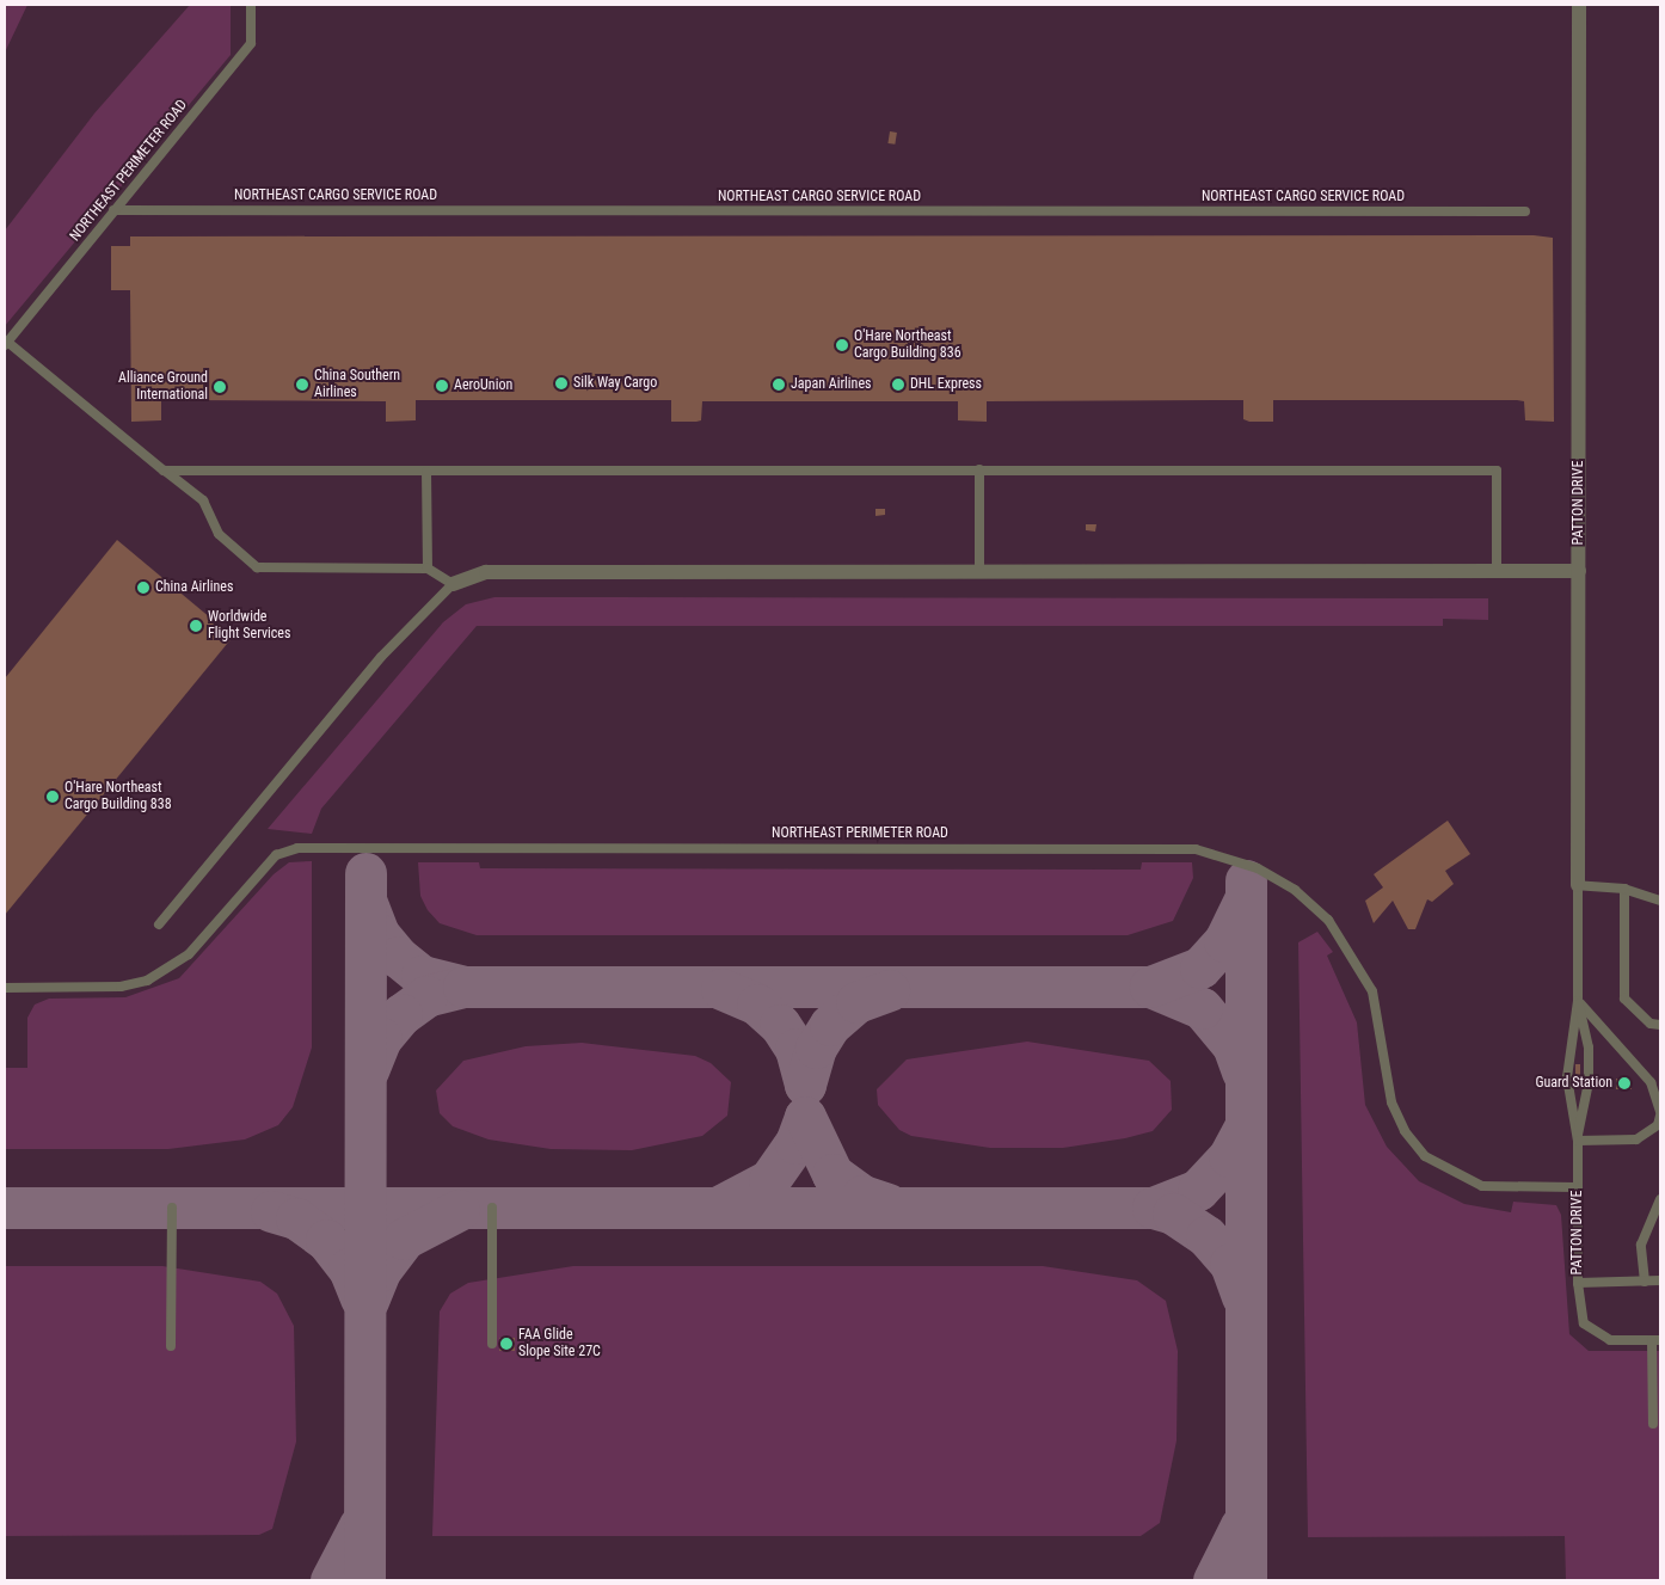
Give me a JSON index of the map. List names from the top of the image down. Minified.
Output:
{"streets":{"street":["PATTON DRIVE"],"lane":["NORTHEAST PERIMETER ROAD","NORTHEAST CARGO SERVICE ROAD"]},"crossings":[["NORTHEAST PERIMETER ROAD","NORTHEAST CARGO SERVICE ROAD"],["NORTHEAST PERIMETER ROAD","PATTON DRIVE"]],"places":["O'Hare Northeast Cargo Building 836","Silk Way Cargo","China Southern Airlines","Japan Airlines","DHL Express","AeroUnion","Alliance Ground International","China Airlines","Worldwide Flight Services","O'Hare Northeast Cargo Building 838","Guard Station","FAA Glide Slope Site 27C"]}
